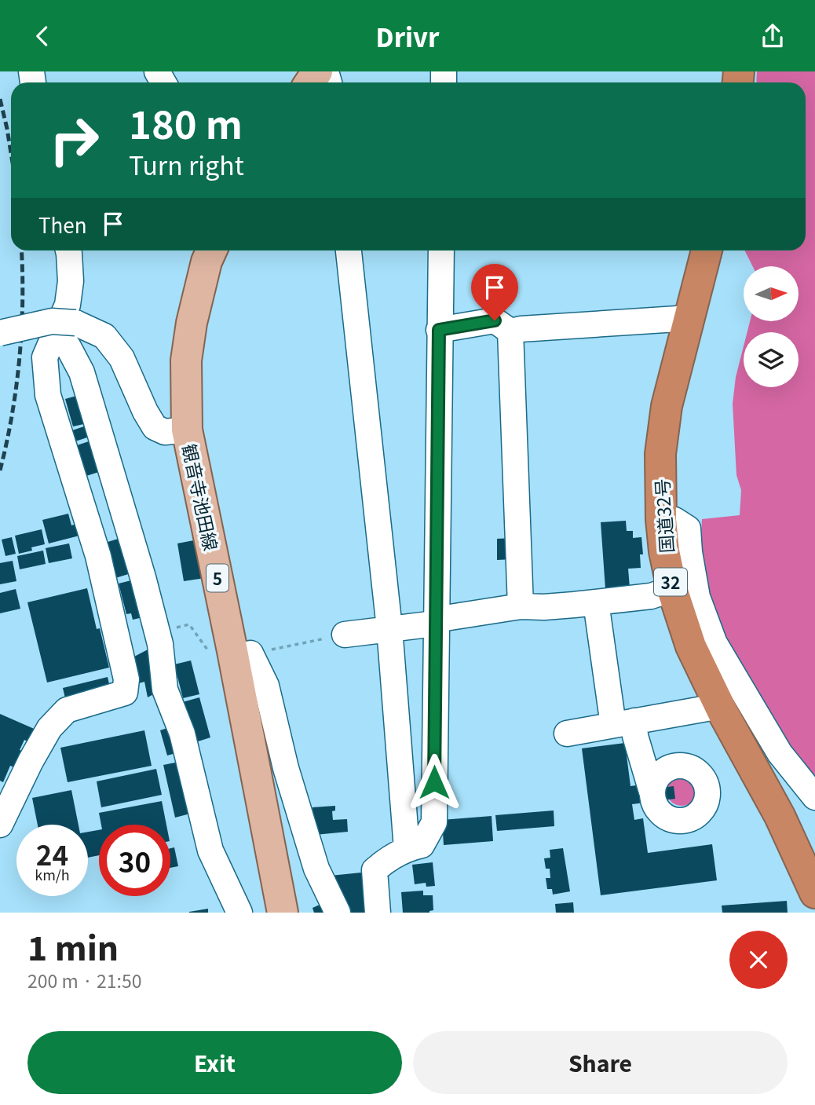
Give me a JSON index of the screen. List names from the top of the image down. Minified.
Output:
{"streets":{"highway":["国道32号","32"],"main road":["観音寺池田線","5"]},"north":"right","page":{"header":"Drivr","turn":["180 m","Turn right"],"then":"Then","speed":"24 km/h","limit":"30","heading":["1 min","200 m · 21:50"],"buttons":["Exit","Share"]}}
